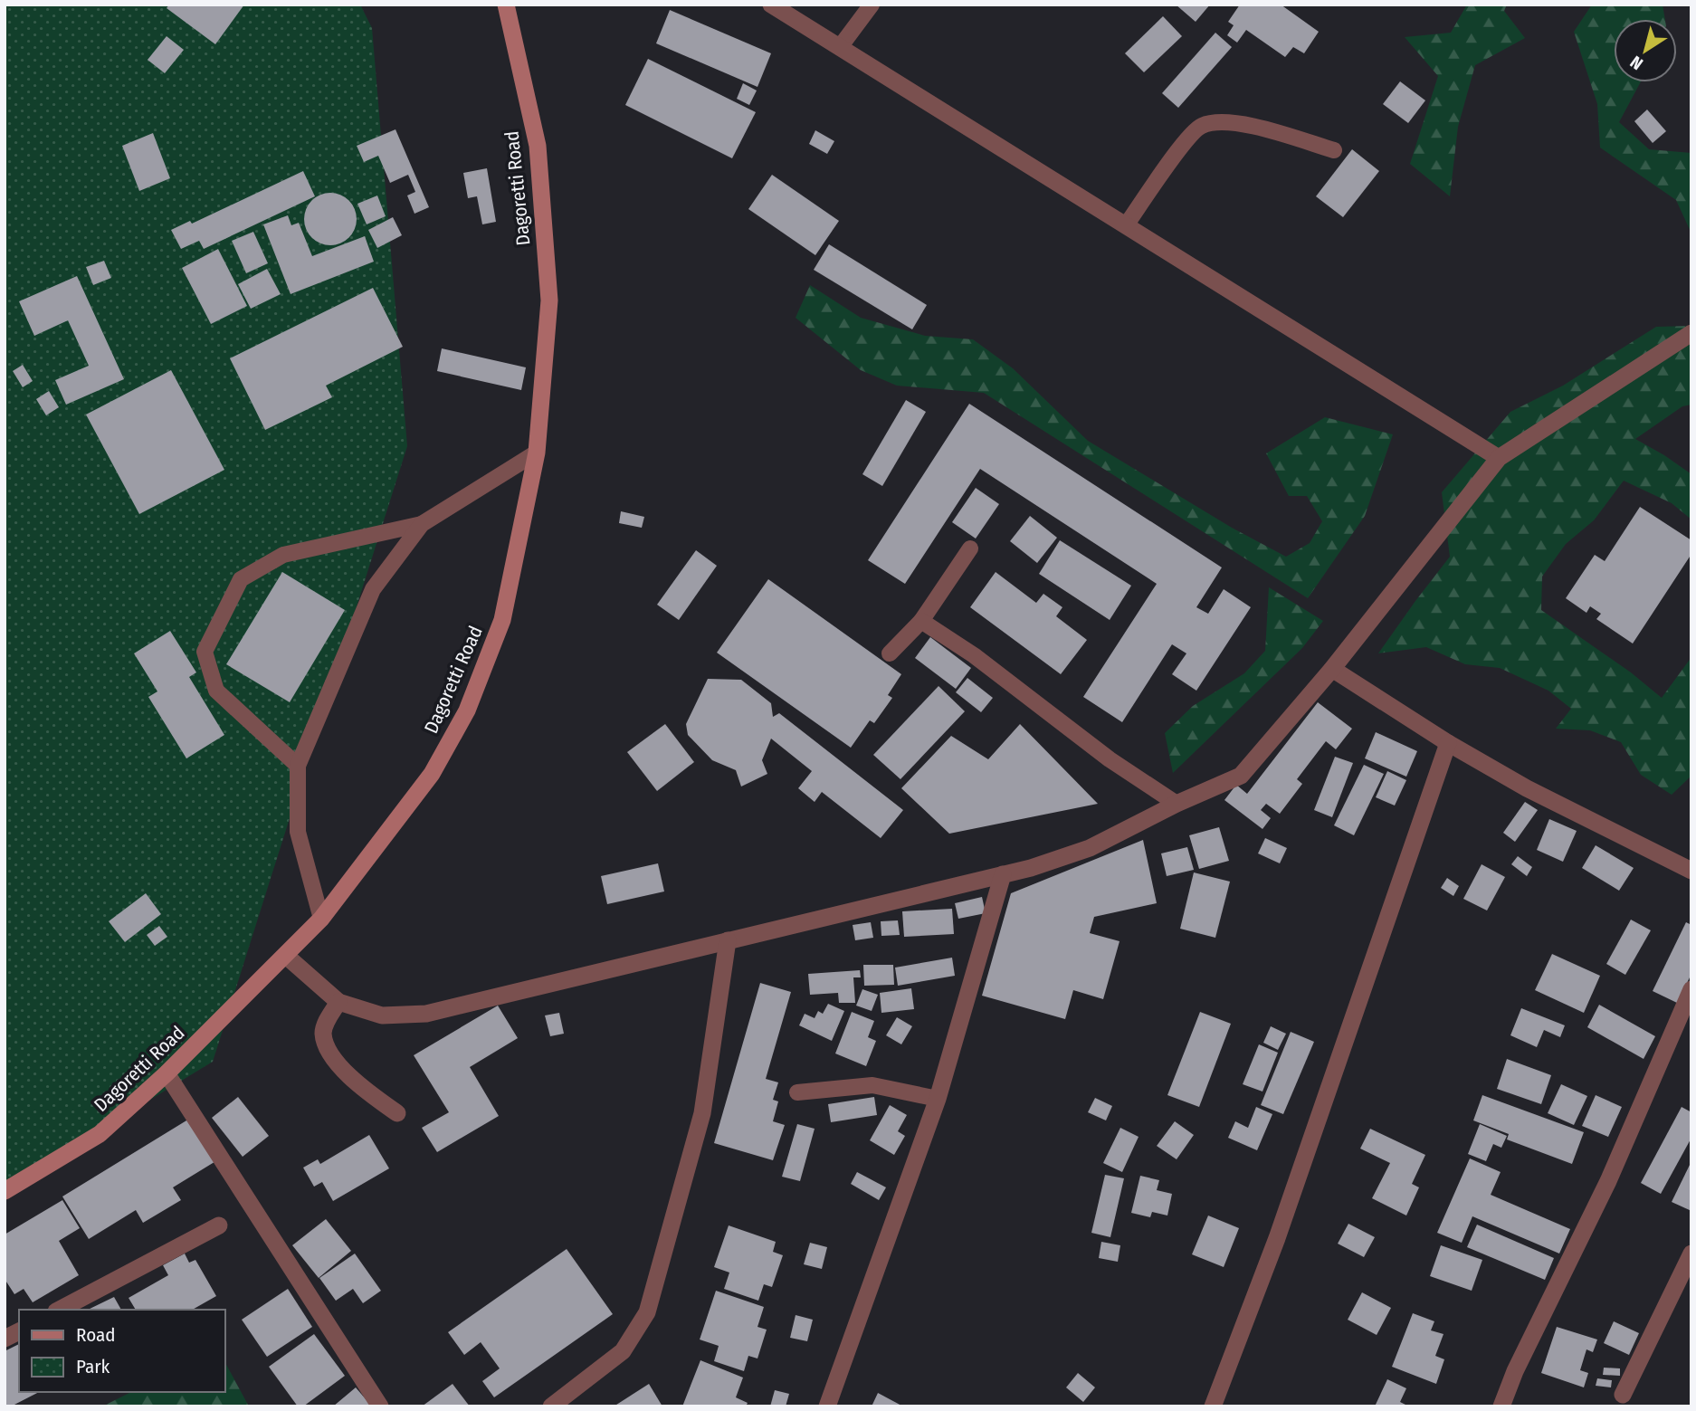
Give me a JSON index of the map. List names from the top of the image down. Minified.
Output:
{"streets":{"main road":["Dagoretti Road"]},"legend":["Road","Park"],"north":"bottom left"}
